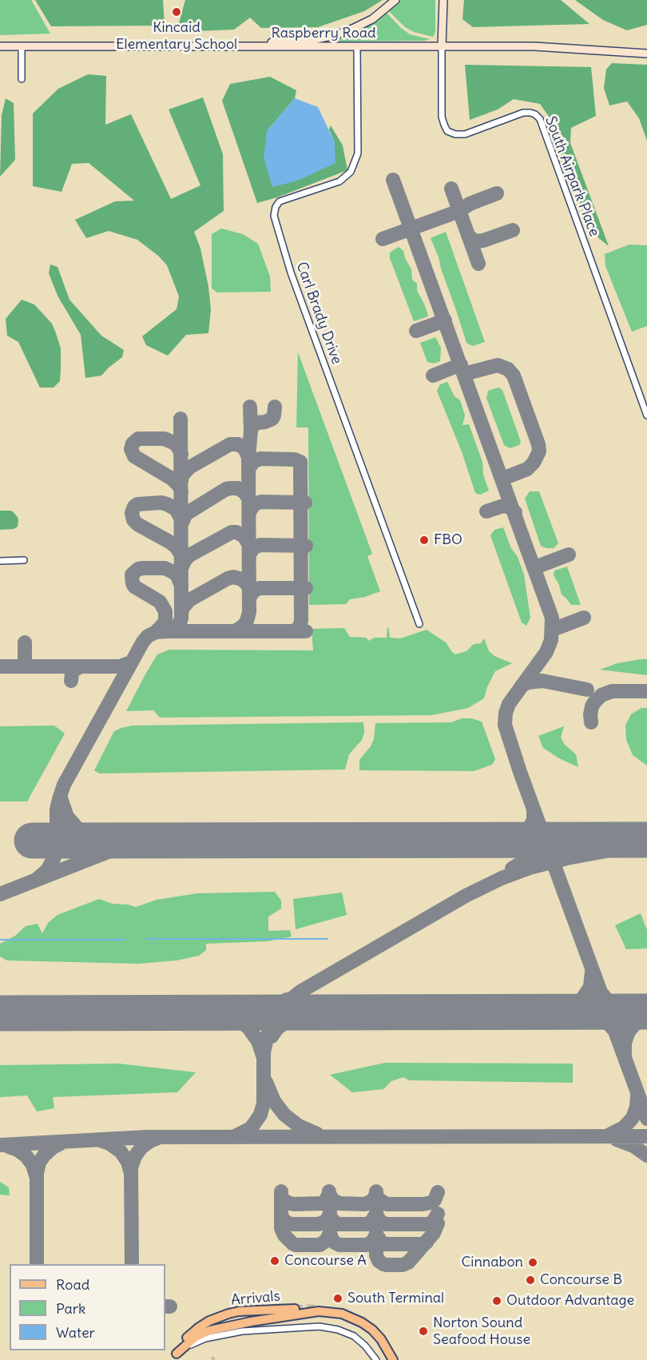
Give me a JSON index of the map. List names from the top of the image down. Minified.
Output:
{"streets":{"main road":["Raspberry Road","Arrivals"],"street":["South Airpark Place","Carl Brady Drive"]},"crossings":[["Raspberry Road","South Airpark Place"],["Raspberry Road","Carl Brady Drive"]],"places":["Kincaid Elementary School","FBO","Concourse A","Cinnabon","Concourse B","South Terminal","Outdoor Advantage","Norton Sound Seafood House"],"legend":["Road","Park","Water"]}
